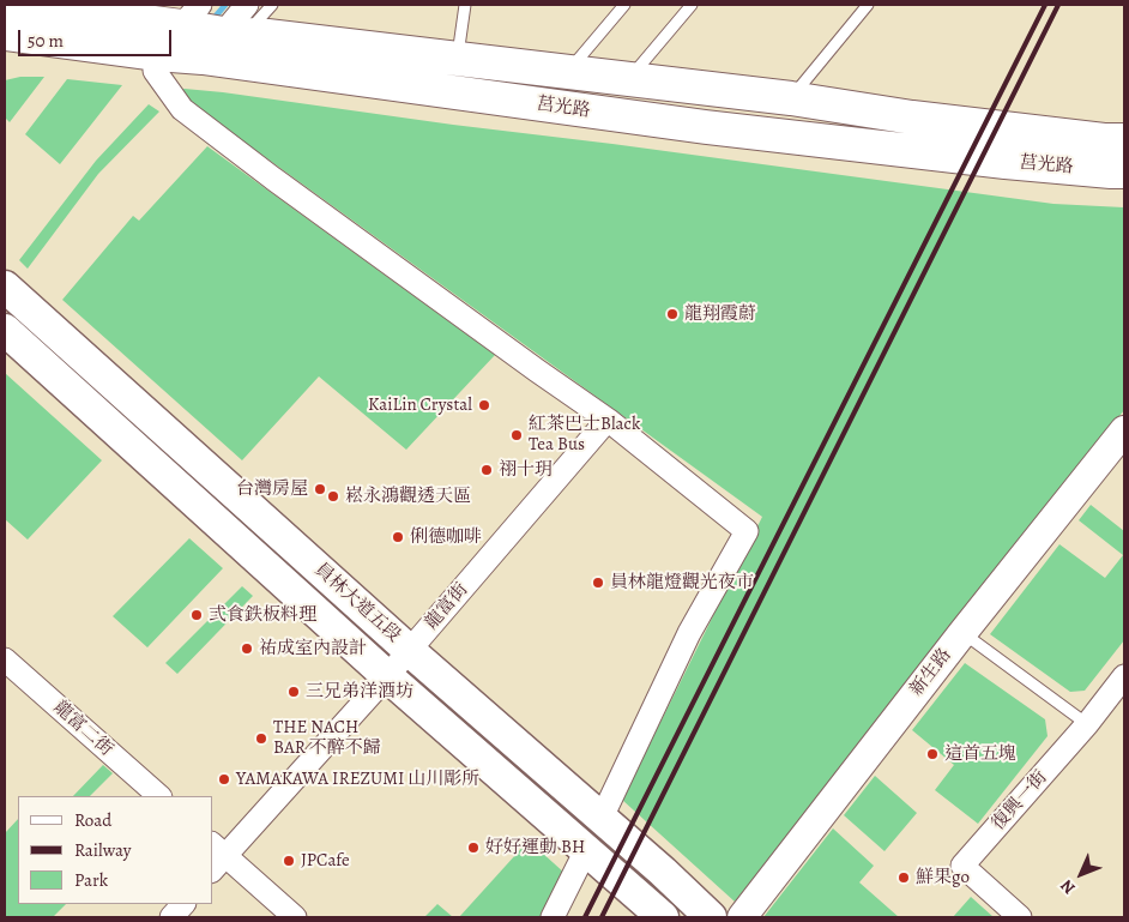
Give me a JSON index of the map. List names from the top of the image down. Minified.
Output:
{"streets":{"main road":["莒光路","員林大道五段"],"street":["龍富街","新生路","龍富二街","復興一街"]},"crossings":[["員林大道五段","龍富街"]],"places":["龍翔霞蔚","KaiLin Crystal","紅茶巴士Black Tea Bus","祤十玥","台灣房屋","崧永鴻觀透天區","俐德咖啡","員林龍燈觀光夜市","弎食鉄板料理","祐成室內設計","三兄弟洋酒坊","THE NACH BAR 不醉不歸","這首五塊","YAMAKAWA IREZUMI 山川彫所","好好運動 BH","JPCafe","鮮果go"],"legend":["Road","Railway","Park"],"scale_bar":"50 m","north":"bottom left"}
